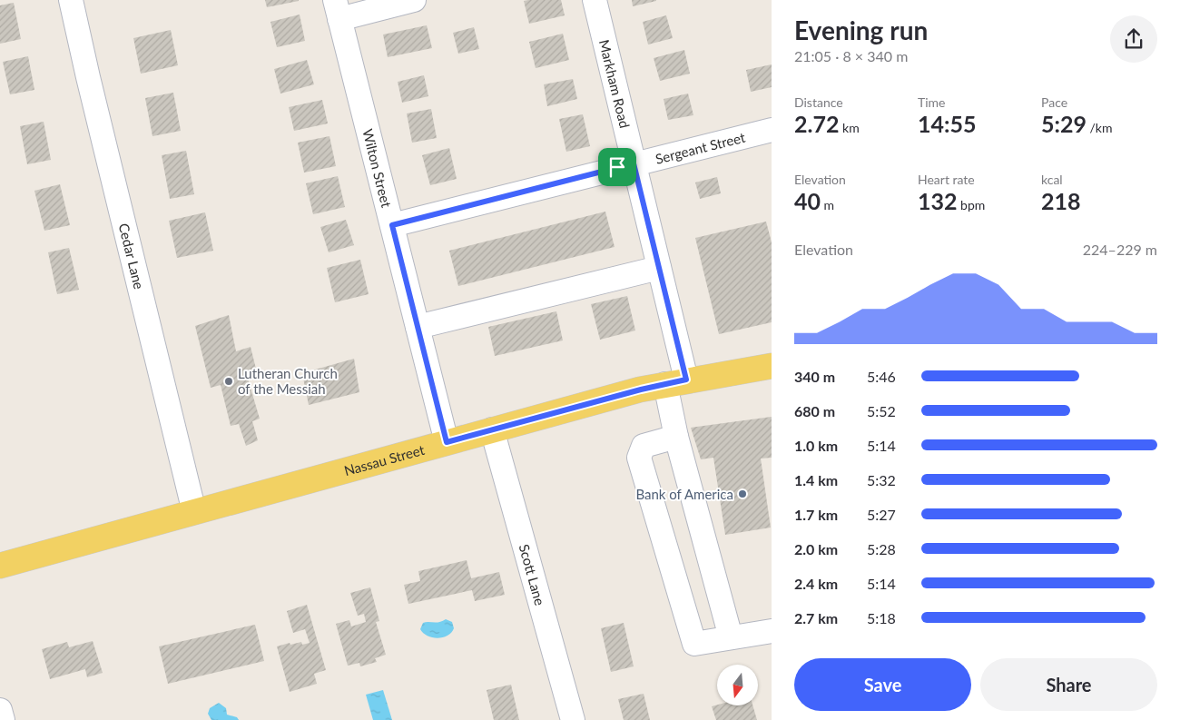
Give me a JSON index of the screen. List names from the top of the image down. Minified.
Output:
{"streets":{"main road":["Nassau Street"],"street":["Markham Road","Sergeant Street","Wilton Street","Cedar Lane","Scott Lane"]},"crossings":[["Markham Road","Sergeant Street"],["Markham Road","Nassau Street"],["Sergeant Street","Wilton Street"],["Wilton Street","Nassau Street"],["Cedar Lane","Nassau Street"],["Nassau Street","Scott Lane"]],"places":["Lutheran Church of the Messiah","Bank of America"],"north":"bottom","page":{"heading":["Evening run","21:05 · 8 × 340 m"],"stats":[["Distance","2.72 km"],["Time","14:55"],["Pace","5:29 /km"],["Elevation","40 m"],["Heart rate","132 bpm"],["kcal","218"]],"chart":["Elevation","224–229 m"],"list":[{"name":"340 m","note":"5:46"},{"name":"680 m","note":"5:52"},{"name":"1.0 km","note":"5:14"},{"name":"1.4 km","note":"5:32"},{"name":"1.7 km","note":"5:27"},{"name":"2.0 km","note":"5:28"},{"name":"2.4 km","note":"5:14"},{"name":"2.7 km","note":"5:18"}],"buttons":["Save","Share"]}}
